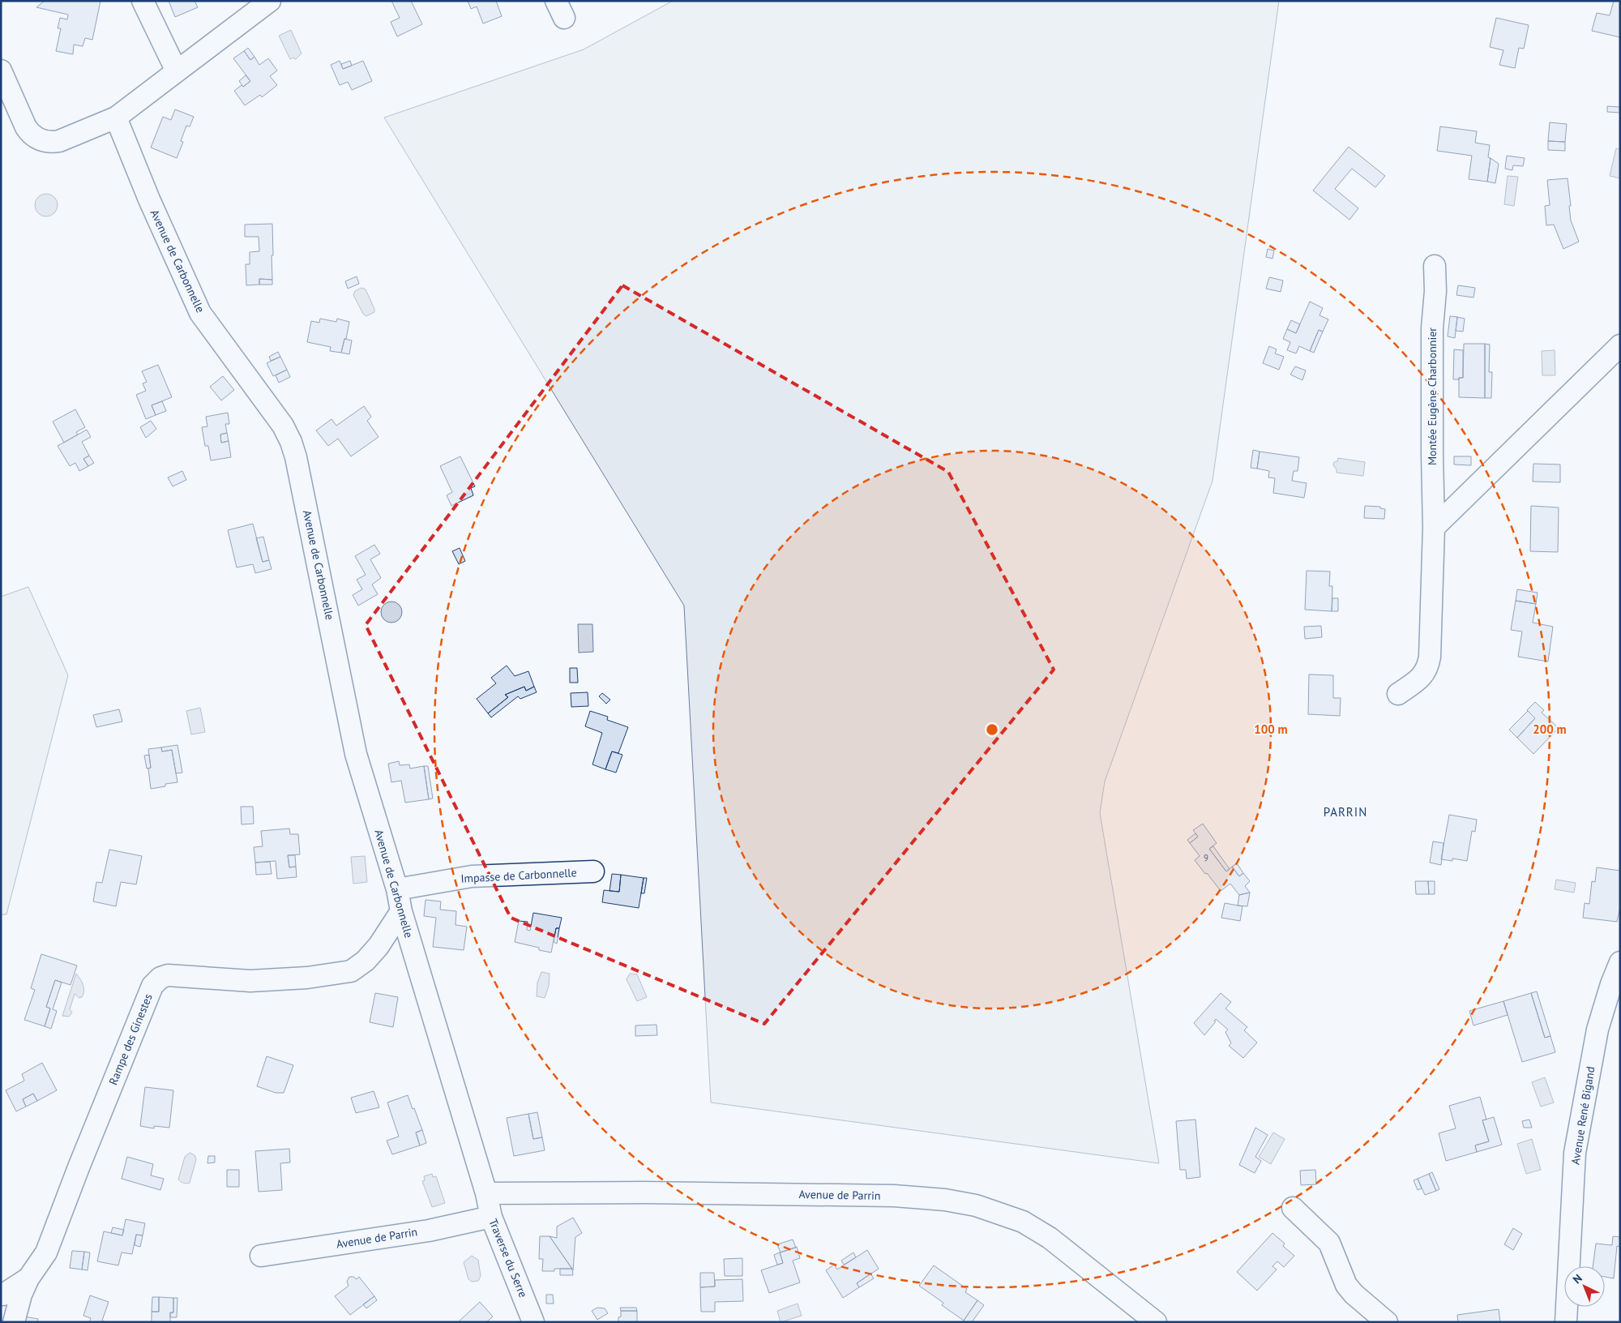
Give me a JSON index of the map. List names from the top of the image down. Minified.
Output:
{"streets":{"street":["Avenue de Carbonnelle","Montée Eugène Charbonnier","Impasse de Carbonnelle","Rampe des Ginestes","Avenue René Bigand","Avenue de Parrin","Traverse du Serre"]},"crossings":[["Avenue de Carbonnelle","Impasse de Carbonnelle"],["Avenue de Carbonnelle","Rampe des Ginestes"],["Avenue de Carbonnelle","Avenue de Parrin"],["Avenue de Carbonnelle","Traverse du Serre"],["Avenue de Parrin","Traverse du Serre"]],"districts":["PARRIN"],"house_numbers":["9"],"north":"top left","rings":["100 m","200 m"]}
